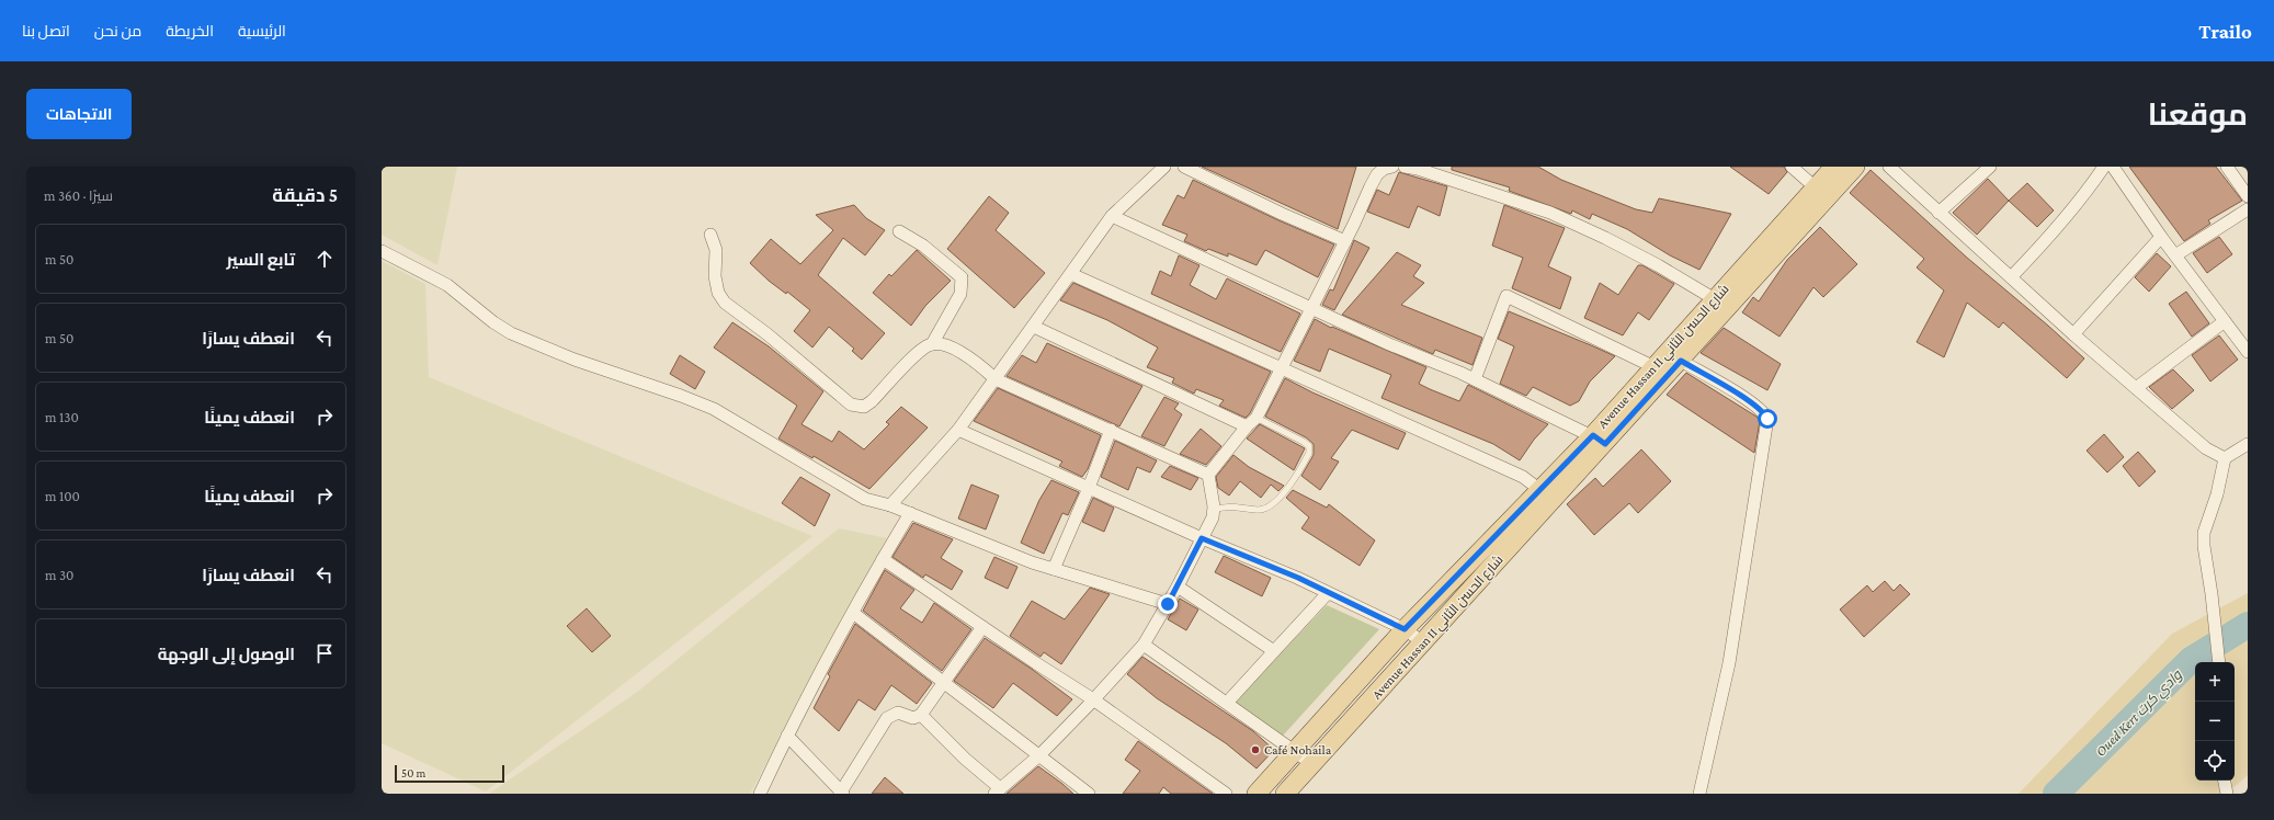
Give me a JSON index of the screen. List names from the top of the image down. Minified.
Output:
{"streets":{"main road":["Avenue Hassan II شارع الحسن الثاني"]},"water":["Oued Kert وادي كرت"],"places":["Café Nohaila"],"scale_bar":"50 m","page":{"header":"Trailo","nav":["الرئيسية","الخريطة","من نحن","اتصل بنا"],"title":"موقعنا","buttons":"الاتجاهات","heading":["5 دقيقة","سيرًا · 360 m"],"list":[["تابع السير","50 m"],["انعطف يسارًا","50 m"],["انعطف يمينًا","130 m"],["انعطف يمينًا","100 m"],["انعطف يسارًا","30 m"],"الوصول إلى الوجهة"],"map_buttons":["+","−"],"scale":"50 m"}}
